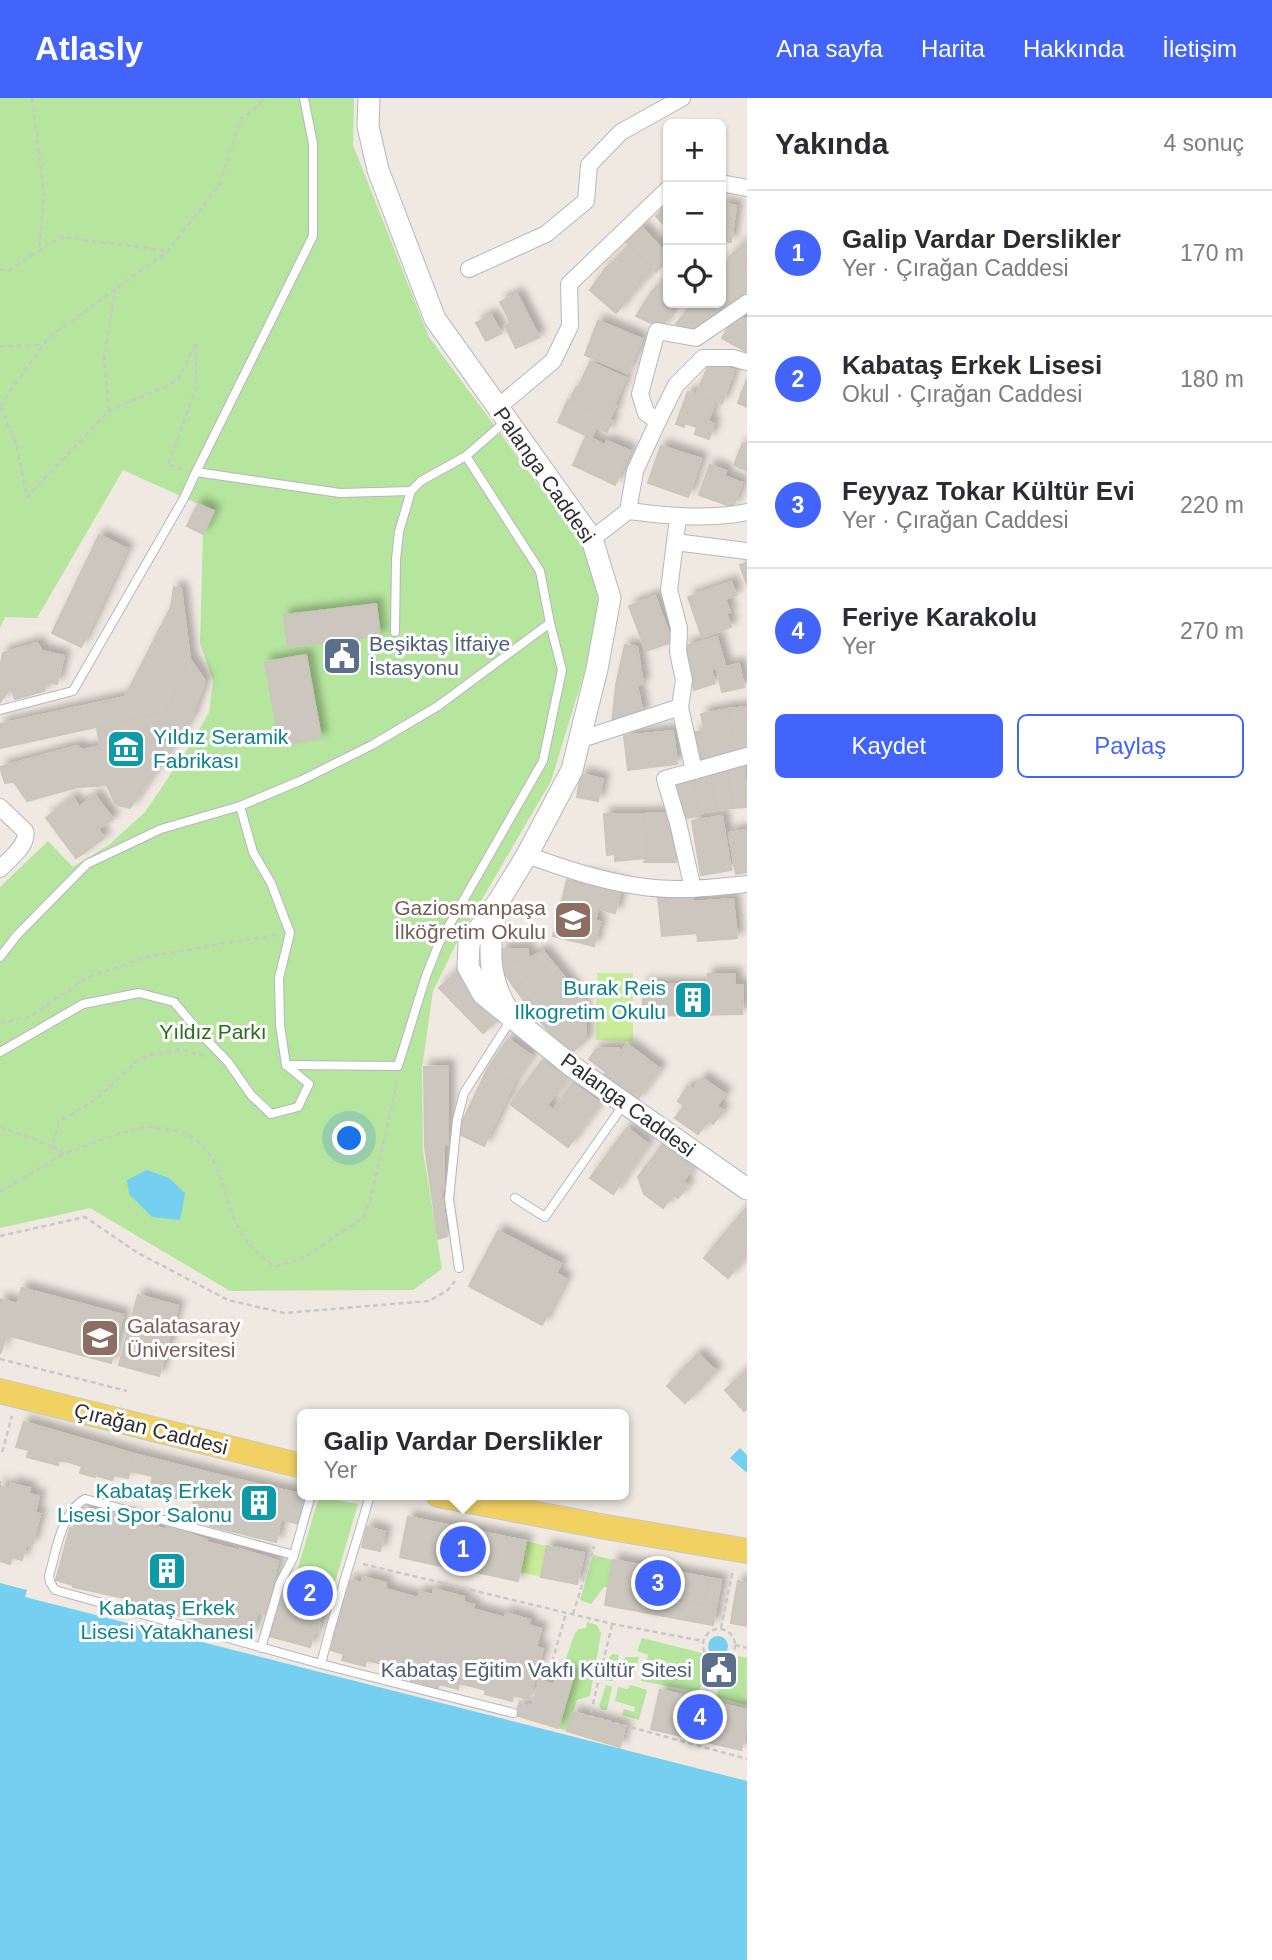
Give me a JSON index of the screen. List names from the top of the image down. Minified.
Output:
{"streets":{"main road":["Palanga Caddesi","Çırağan Caddesi"]},"parks":["Yıldız Parkı"],"places":{"public building":["Beşiktaş İtfaiye İstasyonu","Kabataş Eğitim Vakfı Kültür Sitesi"],"museum":["Yıldız Seramik Fabrikası"],"school or university":["Gaziosmanpaşa İlköğretim Okulu","Galatasaray Üniversitesi"],"building":["Burak Reis Ilkogretim Okulu","Kabataş Erkek Lisesi Spor Salonu","Kabataş Erkek Lisesi Yatakhanesi"]},"page":{"header":"Atlasly","nav":["Ana sayfa","Harita","Hakkında","İletişim"],"heading":["Yakında","4 sonuç"],"map_buttons":["+","−"],"list":[{"mark":"1","name":"Galip Vardar Derslikler","note":"Yer · Çırağan Caddesi","value":"170 m"},{"mark":"2","name":"Kabataş Erkek Lisesi","note":"Okul · Çırağan Caddesi","value":"180 m"},{"mark":"3","name":"Feyyaz Tokar Kültür Evi","note":"Yer · Çırağan Caddesi","value":"220 m"},{"mark":"4","name":"Feriye Karakolu","note":"Yer","value":"270 m"}],"buttons":["Kaydet","Paylaş"],"popup":["Galip Vardar Derslikler","Yer"],"pins":["1","3","2","4"]}}
